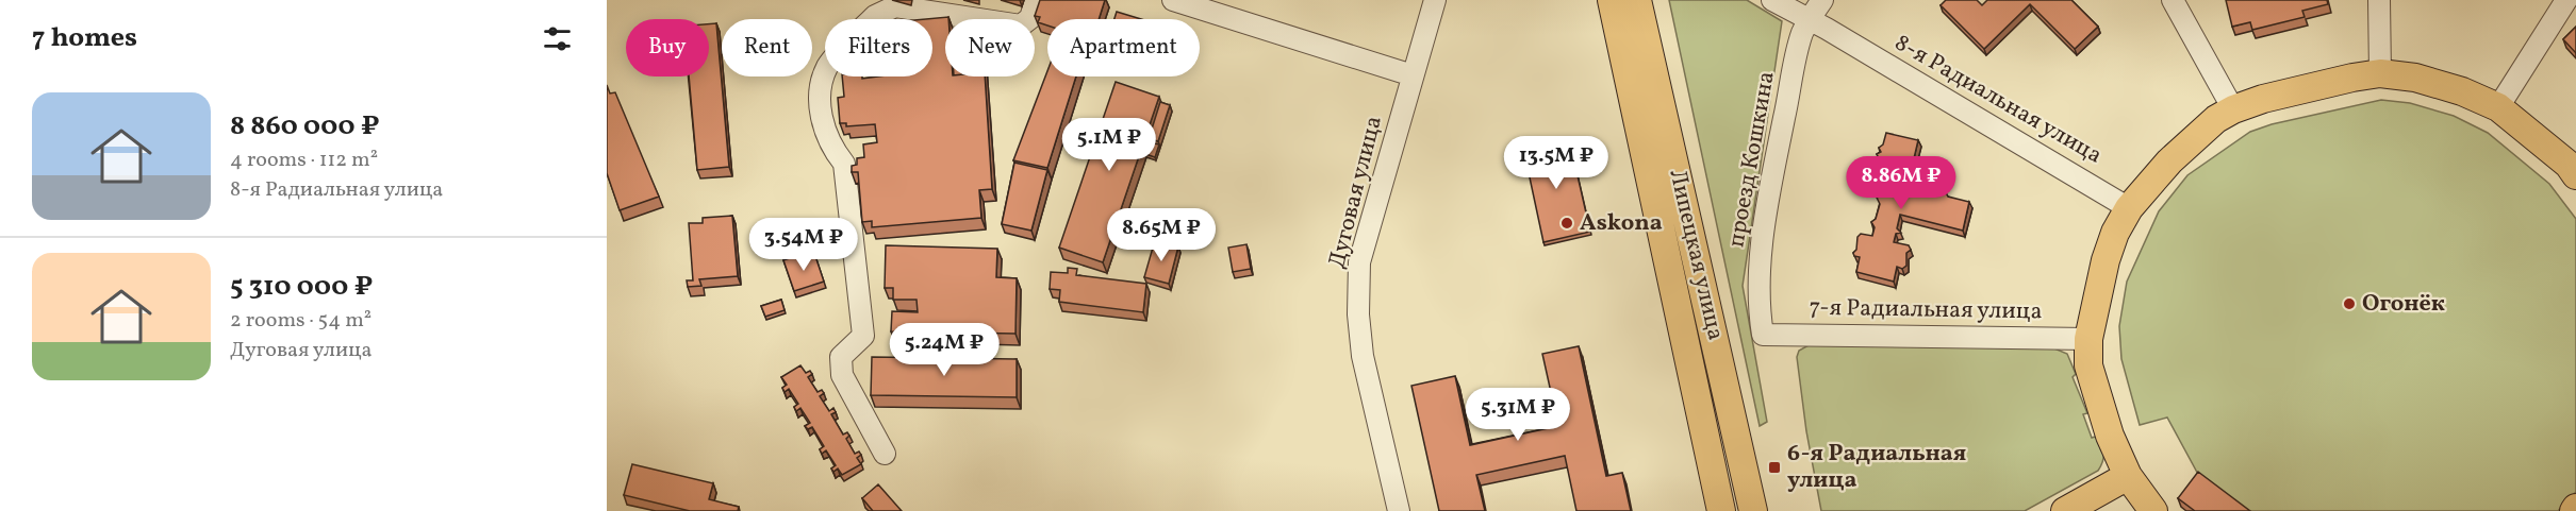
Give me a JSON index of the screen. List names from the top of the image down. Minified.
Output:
{"streets":{"main road":["Липецкая улица"],"street":["8-я Радиальная улица","проезд Кошкина","Дуговая улица","7-я Радиальная улица"]},"crossings":[["8-я Радиальная улица","проезд Кошкина"],["проезд Кошкина","7-я Радиальная улица"]],"places":{"other":["Askona","Огонёк"],"transit":["6-я Радиальная улица"]},"page":{"heading":"7 homes","chip":["Buy","Rent","Filters","New","Apartment"],"list":[{"name":"8 860 000 ₽","note":"4 rooms · 112 m² · 8-я Радиальная улица"},{"name":"5 310 000 ₽","note":"2 rooms · 54 m² · Дуговая улица"}],"price":["5.1M ₽","13.5M ₽","8.86M ₽","8.65M ₽","3.54M ₽","5.24M ₽","5.31M ₽"]}}
